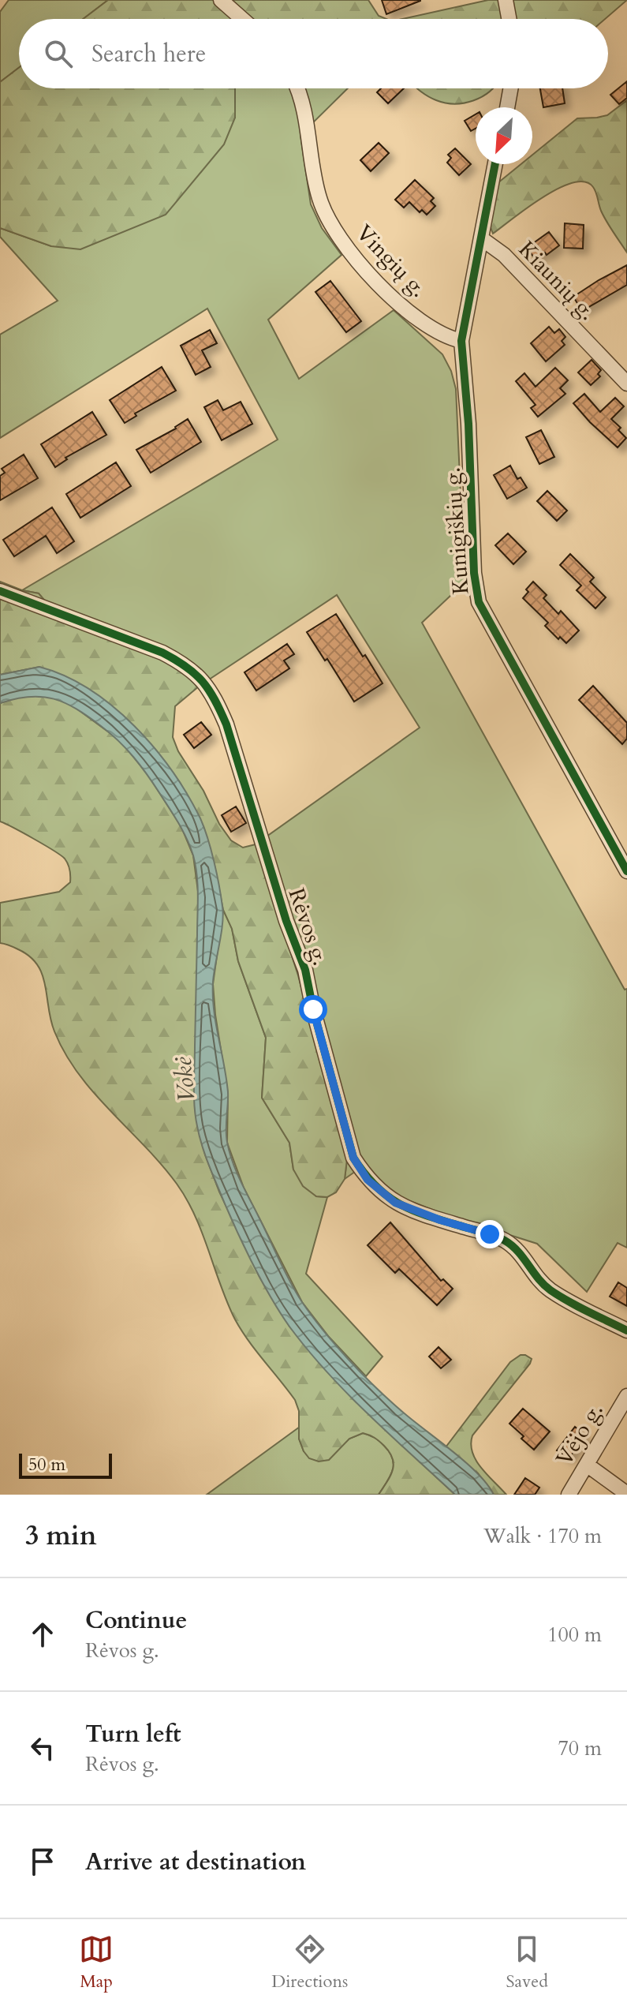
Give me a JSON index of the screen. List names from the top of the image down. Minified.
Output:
{"streets":{"street":["Vingių g.","Kiaunių g.","Kunigiškių g.","Rėvos g.","Vėjo g."]},"crossings":[["Vingių g.","Kunigiškių g."],["Kiaunių g.","Kunigiškių g."]],"water":["Vokė"],"scale_bar":"50 m","north":"bottom left","page":{"search":"Search here","scale":"50 m","heading":["3 min","Walk · 170 m"],"list":[["Continue","Rėvos g.","100 m"],["Turn left","Rėvos g.","70 m"],"Arrive at destination"],"nav":["Map","Directions","Saved"]}}
